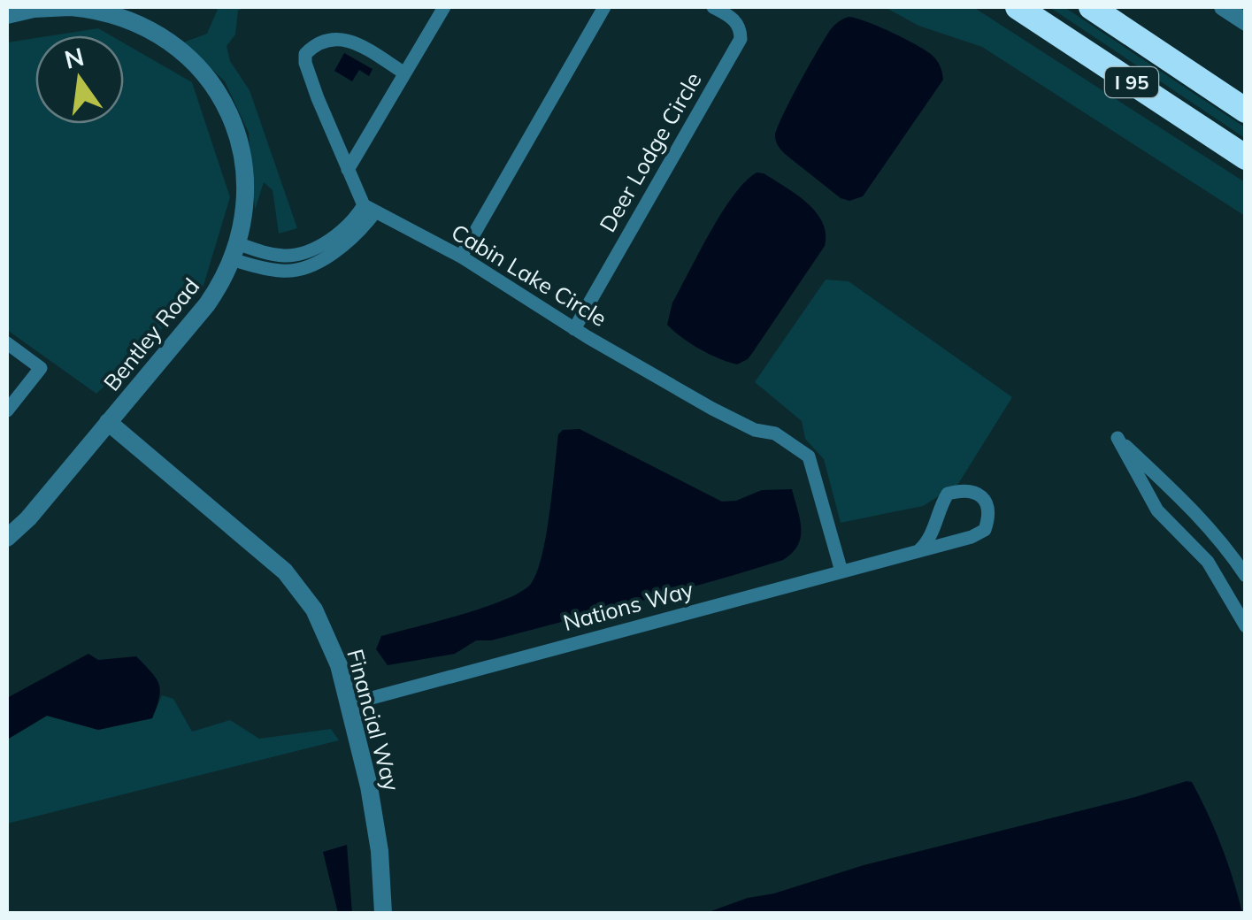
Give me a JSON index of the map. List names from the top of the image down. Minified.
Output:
{"streets":{"highway":["I 95"],"street":["Deer Lodge Circle","Cabin Lake Circle","Bentley Road","Nations Way","Financial Way"]},"crossings":[["Deer Lodge Circle","Cabin Lake Circle"],["Cabin Lake Circle","Nations Way"],["Bentley Road","Financial Way"],["Nations Way","Financial Way"]],"north":"top"}
